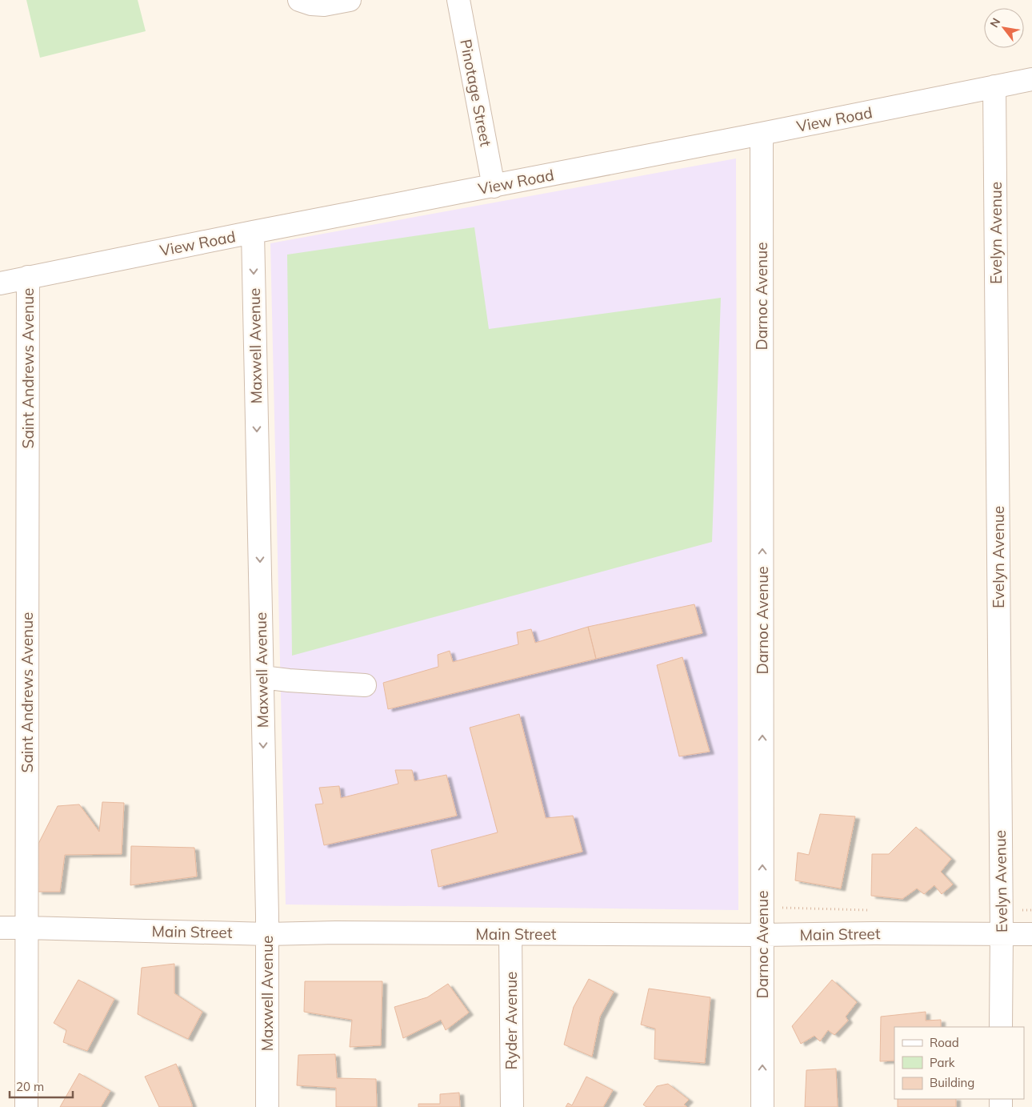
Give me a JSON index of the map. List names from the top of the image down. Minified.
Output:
{"streets":{"street":["Pinotage Street","View Road","Evelyn Avenue","Darnoc Avenue","Maxwell Avenue","Saint Andrews Avenue","Main Street","Ryder Avenue"]},"crossings":[["Pinotage Street","View Road"],["View Road","Evelyn Avenue"],["View Road","Darnoc Avenue"],["View Road","Maxwell Avenue"],["View Road","Saint Andrews Avenue"],["Evelyn Avenue","Main Street"],["Darnoc Avenue","Main Street"],["Maxwell Avenue","Main Street"],["Saint Andrews Avenue","Main Street"],["Main Street","Ryder Avenue"]],"one_way":["Darnoc Avenue","Maxwell Avenue"],"legend":["Road","Park","Building"],"scale_bar":"20 m","north":"top left"}
